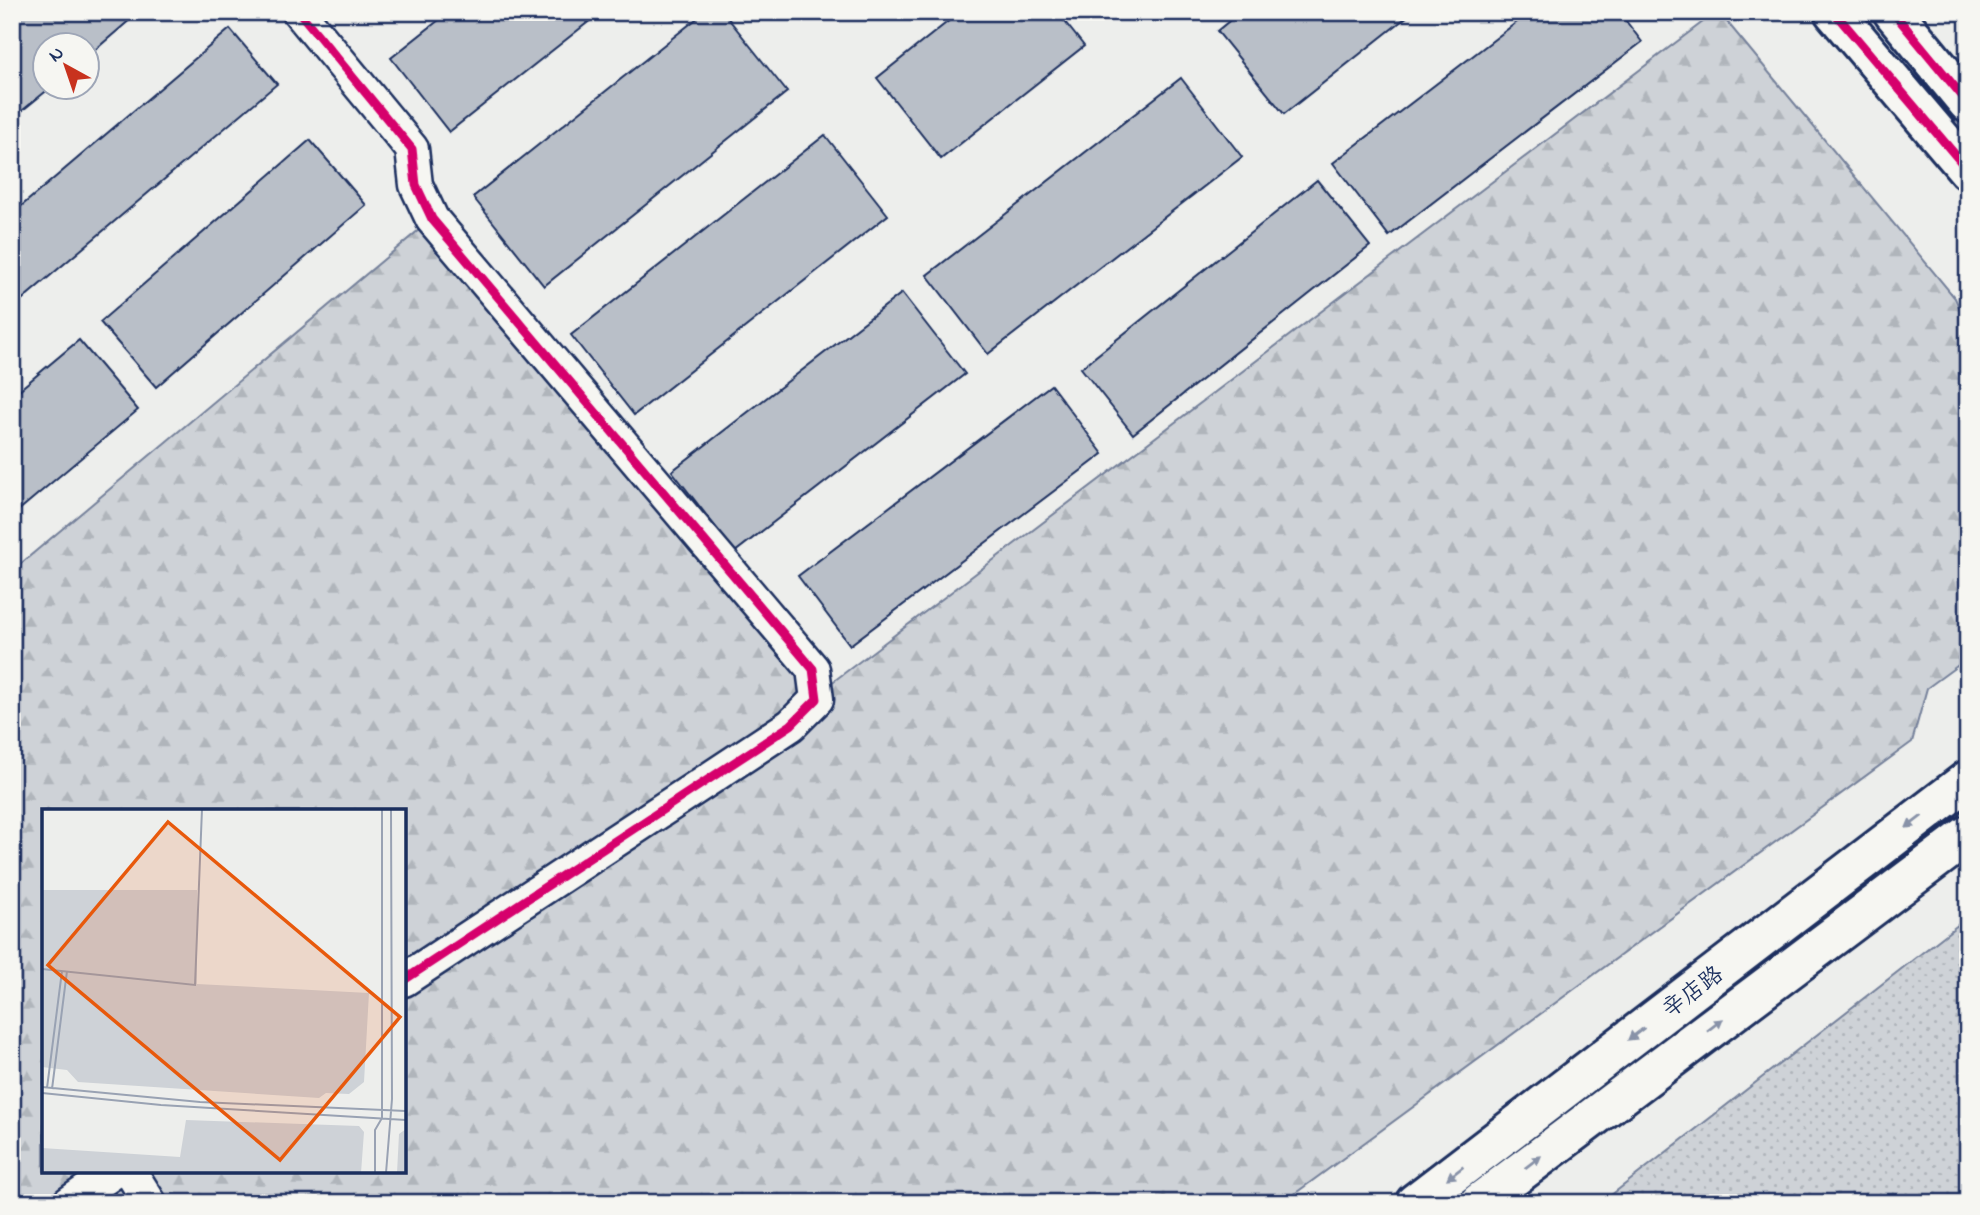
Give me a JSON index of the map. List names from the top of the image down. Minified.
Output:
{"streets":{"main road":["辛店路"]},"north":"top left"}
